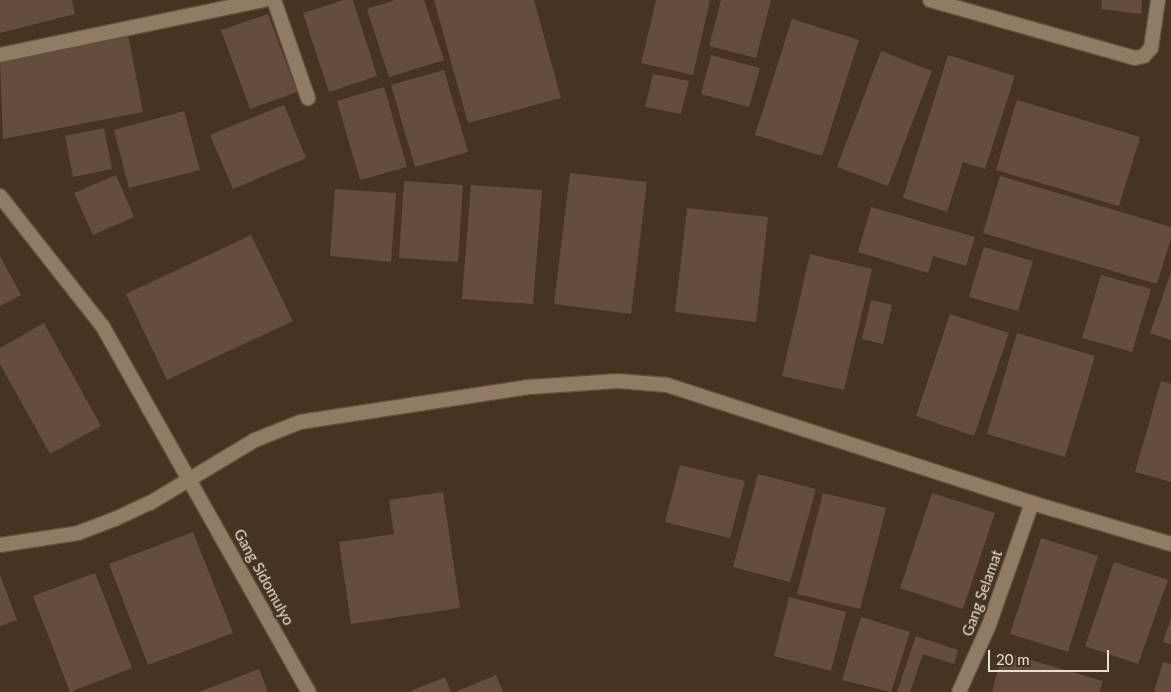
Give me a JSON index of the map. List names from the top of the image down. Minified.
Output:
{"streets":{"street":["Gang Sidomulyo","Gang Selamat"]},"scale_bar":"20 m"}
